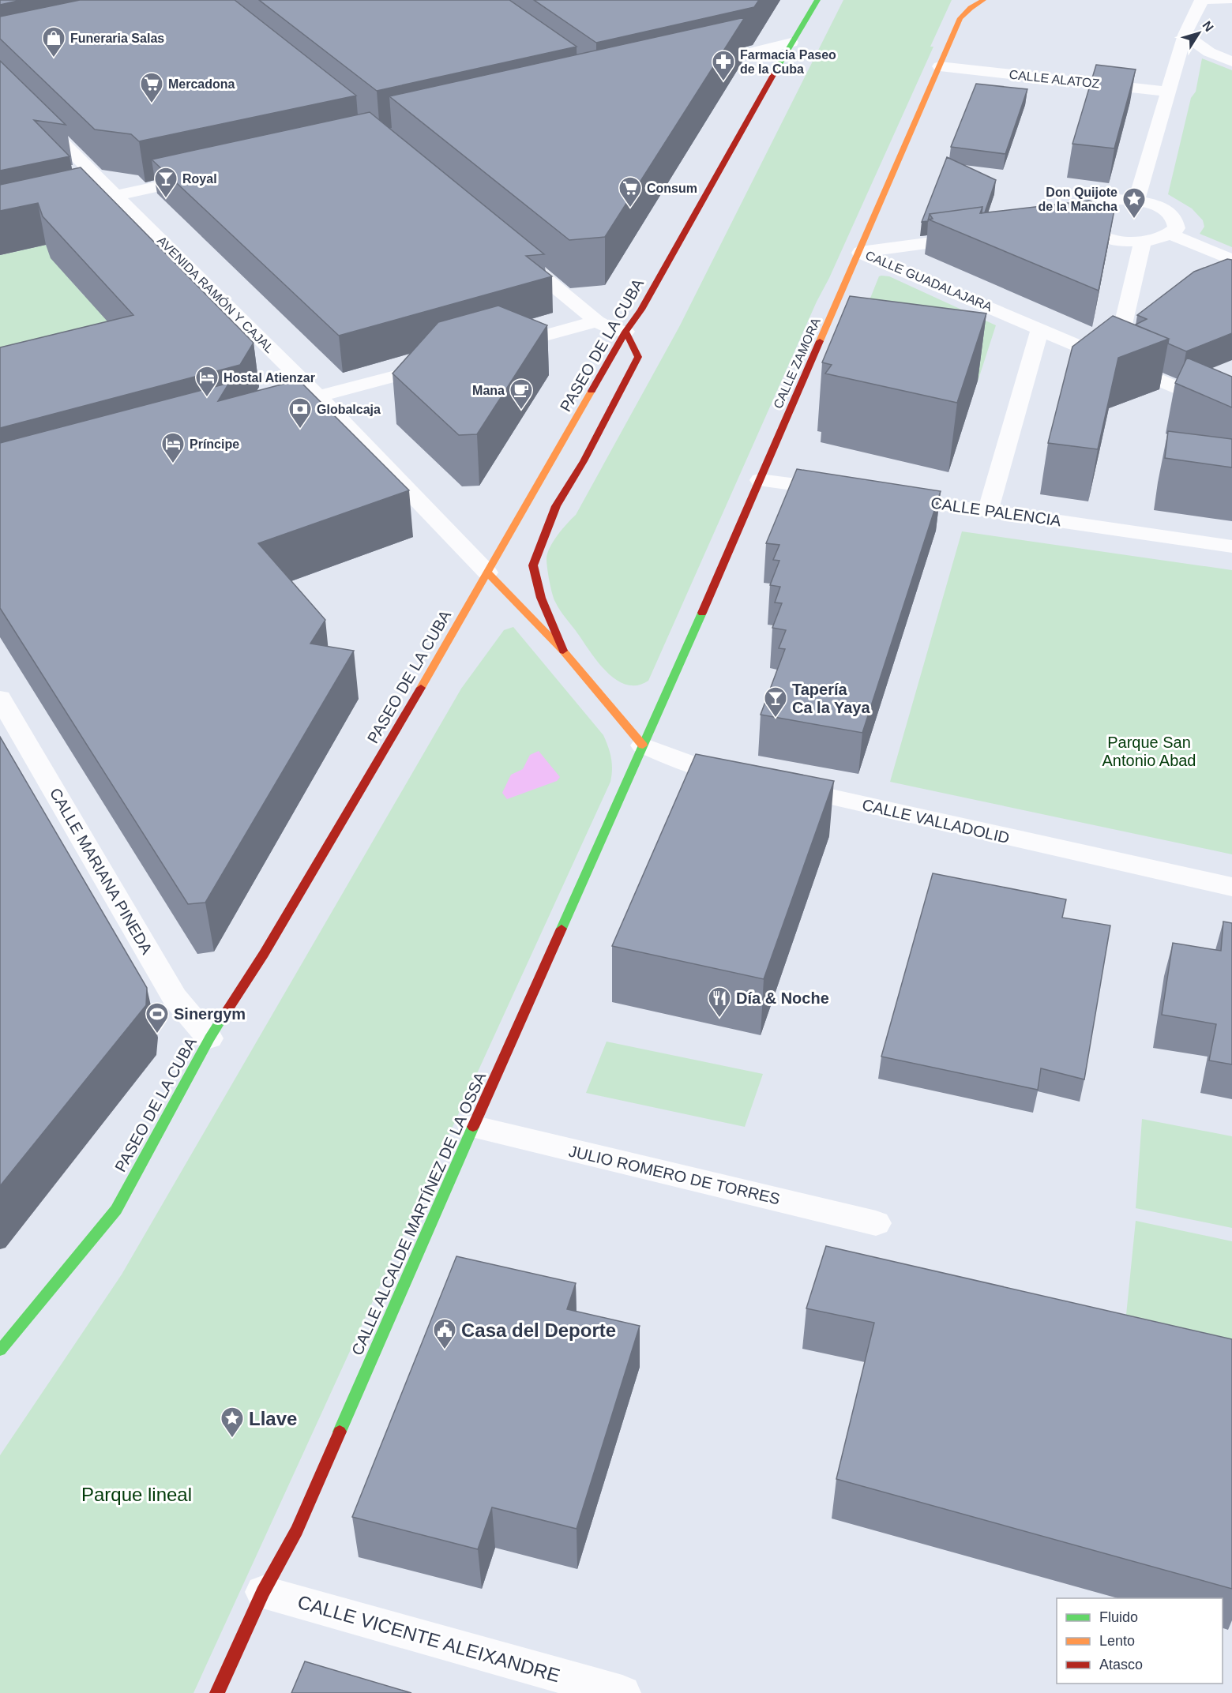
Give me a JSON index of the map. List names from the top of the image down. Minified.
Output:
{"streets":{"main road":["PASEO DE LA CUBA","CALLE ZAMORA","CALLE ALCALDE MARTÍNEZ DE LA OSSA"],"street":["CALLE ALATOZ","CALLE GUADALAJARA","AVENIDA RAMÓN Y CAJAL","CALLE PALENCIA","CALLE VALLADOLID","CALLE MARIANA PINEDA","JULIO ROMERO DE TORRES","CALLE VICENTE ALEIXANDRE"]},"crossings":[["CALLE ALATOZ","CALLE ZAMORA"],["CALLE GUADALAJARA","CALLE ZAMORA"],["AVENIDA RAMÓN Y CAJAL","PASEO DE LA CUBA"],["PASEO DE LA CUBA","CALLE MARIANA PINEDA"],["CALLE ZAMORA","CALLE ALCALDE MARTÍNEZ DE LA OSSA"],["JULIO ROMERO DE TORRES","CALLE ALCALDE MARTÍNEZ DE LA OSSA"],["CALLE ALCALDE MARTÍNEZ DE LA OSSA","CALLE VICENTE ALEIXANDRE"]],"parks":["Parque San Antonio Abad","Parque lineal"],"places":{"shop":["Funeraria Salas"],"pharmacy":["Farmacia Paseo de la Cuba"],"supermarket":["Mercadona","Consum"],"bar":["Royal","Tapería Ca la Yaya"],"place":["Don Quijote de la Mancha","Llave"],"hotel":["Hostal Atienzar","Príncipe"],"cafe":["Mana"],"bank":["Globalcaja"],"restaurant":["Día & Noche"],"sports":["Sinergym"],"public building":["Casa del Deporte"]},"legend":["Fluido","Lento","Atasco"],"north":"top right"}
